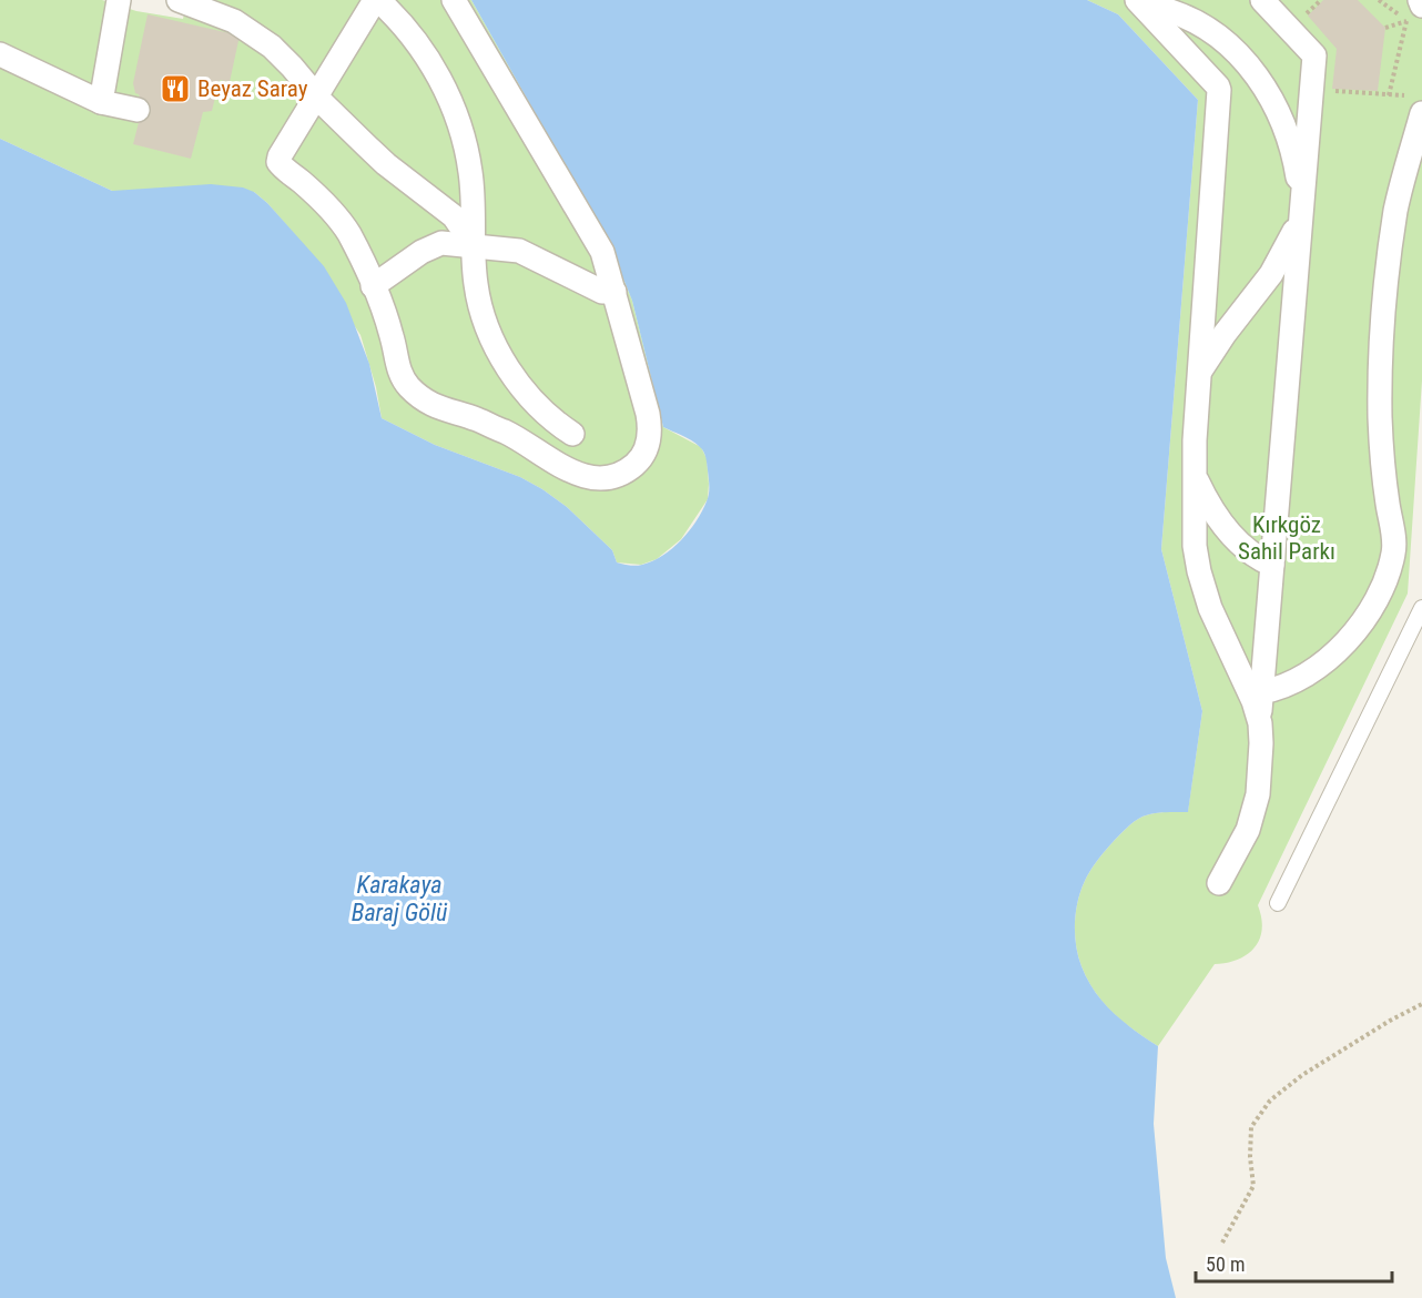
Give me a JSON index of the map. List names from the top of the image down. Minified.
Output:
{"water":["Karakaya Baraj Gölü"],"parks":["Kırkgöz Sahil Parkı"],"places":{"restaurant":["Beyaz Saray"]},"scale_bar":"50 m"}
